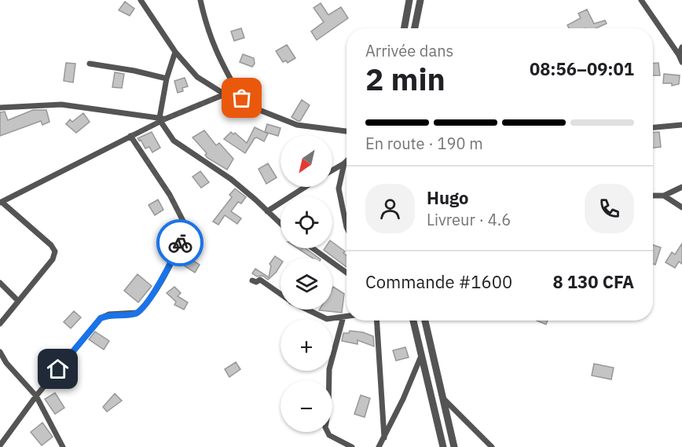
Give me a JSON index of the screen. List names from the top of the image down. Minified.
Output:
{"north":"bottom left","page":{"heading":["2 min","Arrivée dans","08:56–09:01"],"panel":["Hugo","Livreur · 4.6","Commande #1600","8 130 CFA"],"bar":"En route · 190 m","map_buttons":["+","−"]}}
